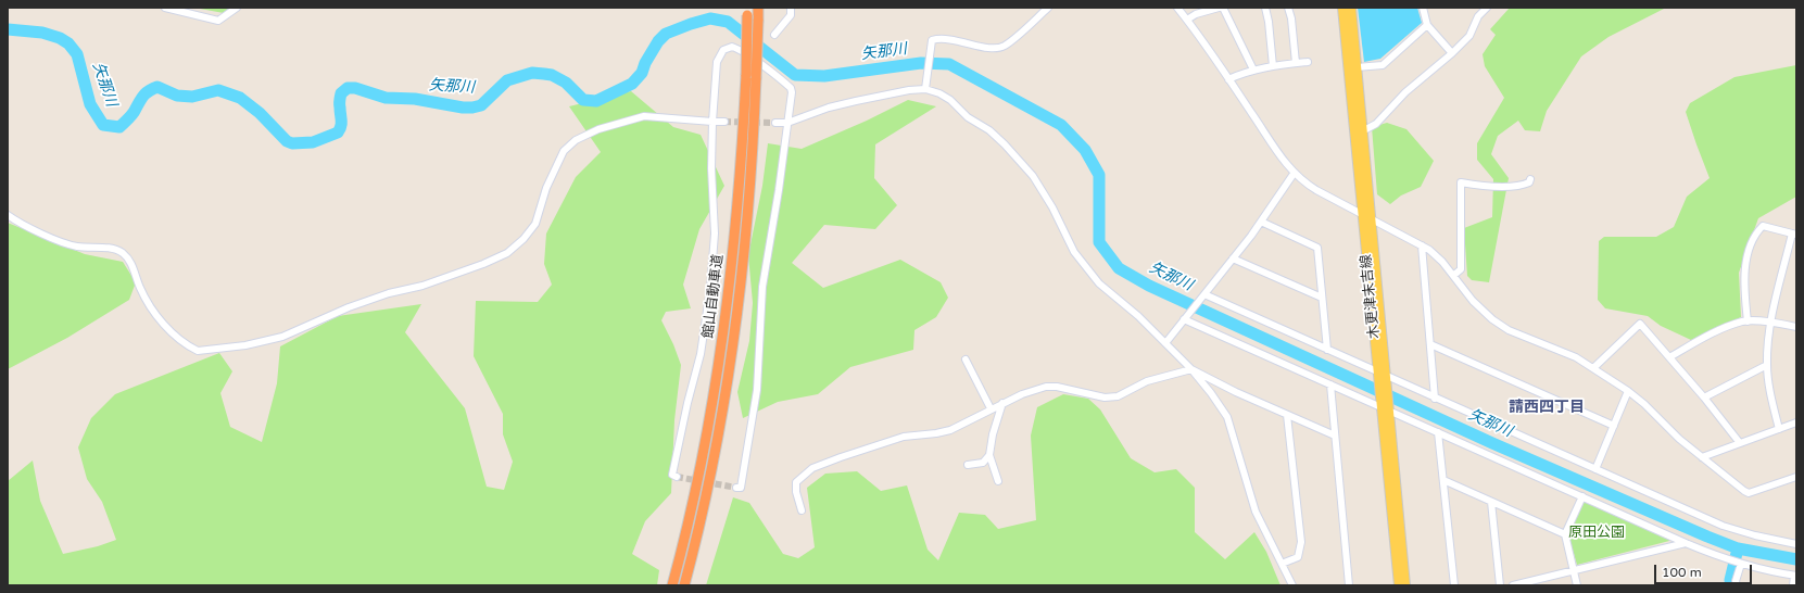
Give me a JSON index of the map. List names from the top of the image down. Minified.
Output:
{"streets":{"highway":["館山自動車道"],"main road":["木更津末吉線"]},"districts":["請西四丁目"],"water":["矢那川"],"parks":["原田公園"],"scale_bar":"100 m"}
